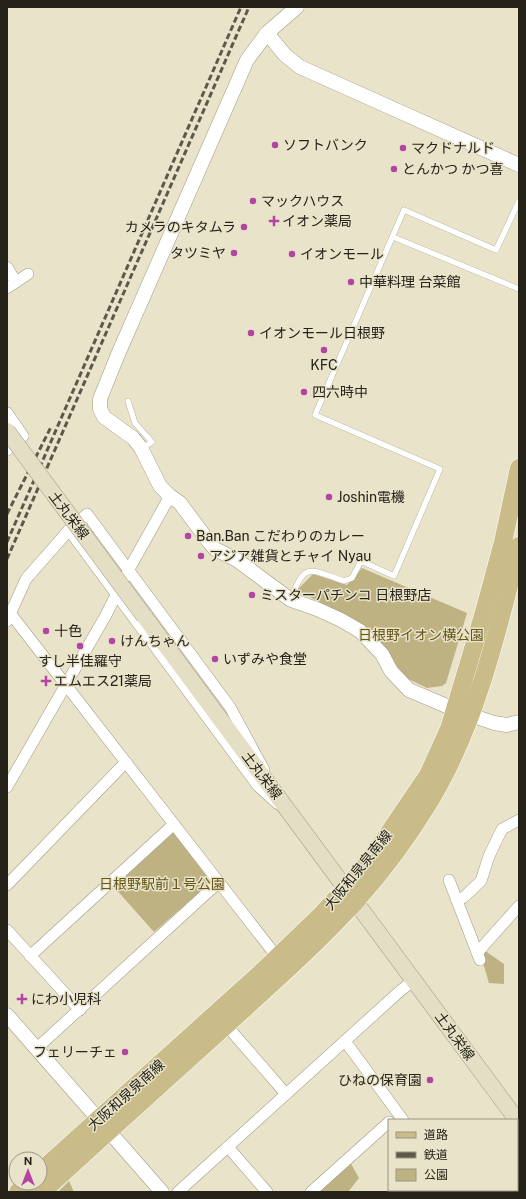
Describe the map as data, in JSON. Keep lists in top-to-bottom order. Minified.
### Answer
{"streets":{"main road":["土丸栄線","大阪和泉泉南線"]},"crossings":[["土丸栄線","大阪和泉泉南線"]],"parks":["日根野イオン横公園","日根野駅前１号公園"],"places":{"other":["ソフトバンク","マクドナルド","とんかつ かつ喜","マックハウス","カメラのキタムラ","タツミヤ","イオンモール","中華料理 台菜館","イオンモール日根野","KFC","四六時中","Joshin電機","Ban.Ban こだわりのカレー","アジア雑貨とチャイ Nyau","ミスターパチンコ 日根野店","十色","けんちゃん","すし半佳羅守","いずみや食堂","フェリーチェ","ひねの保育園"],"health":["イオン薬局","エムエス21薬局","にわ小児科"]},"legend":["道路","鉄道","公園"],"north":"top"}
